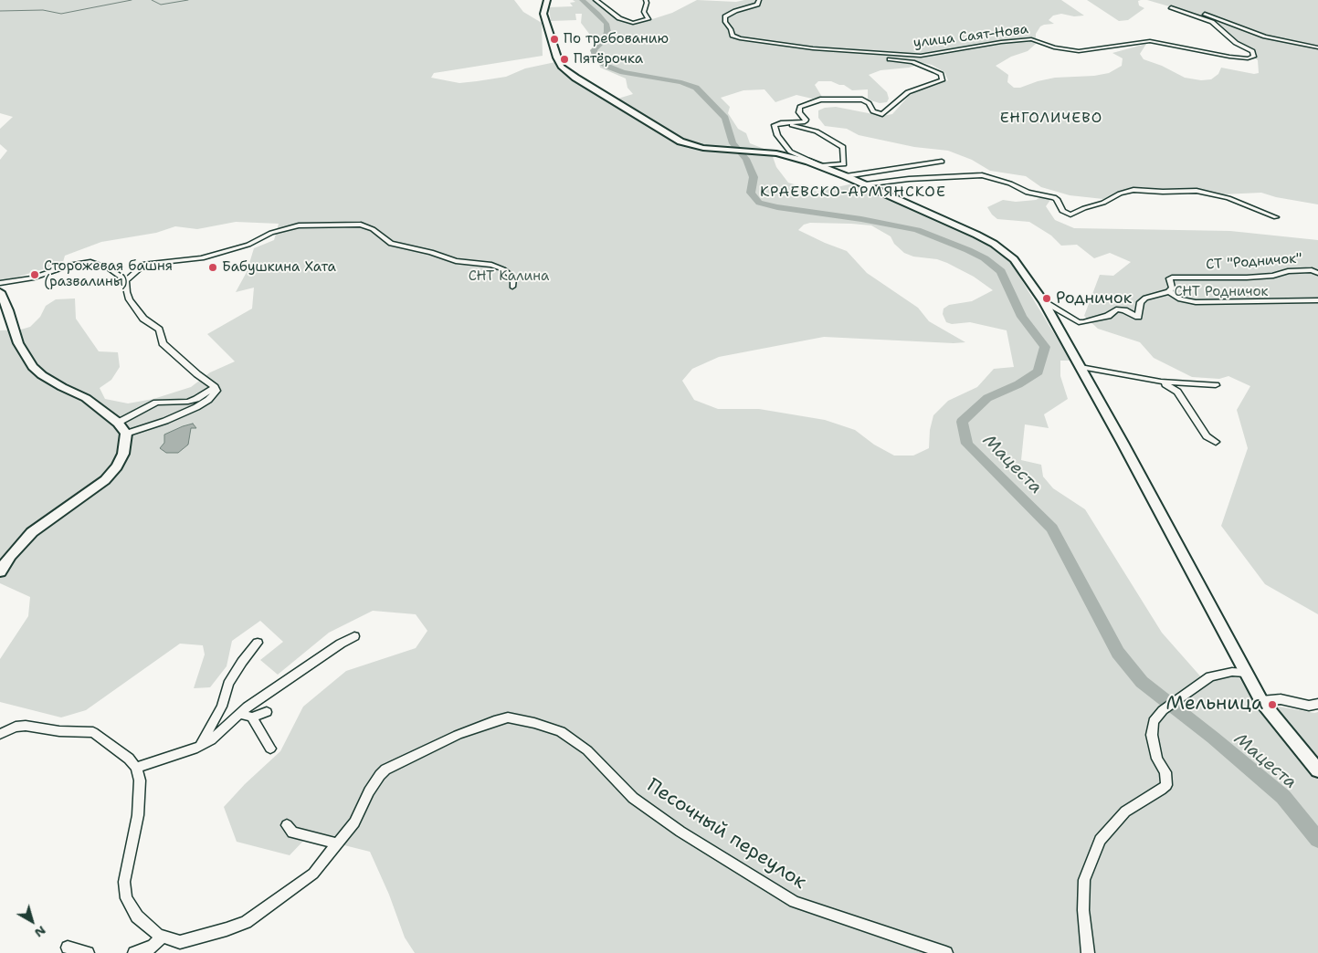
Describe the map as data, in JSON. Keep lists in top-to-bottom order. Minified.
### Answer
{"streets":{"street":["улица Саят-Нова","СТ \"Родничок\"","Песочный переулок"]},"districts":["ЕНГОЛИЧЕВО","КРАЕВСКО-АРМЯНСКОЕ"],"water":["Мацеста"],"parks":["СНТ Калина","СНТ Родничок"],"places":["По требованию","Пятёрочка","Бабушкина Хата","Сторожевая башня (развалины)","Родничок","Мельница"],"north":"bottom right"}
